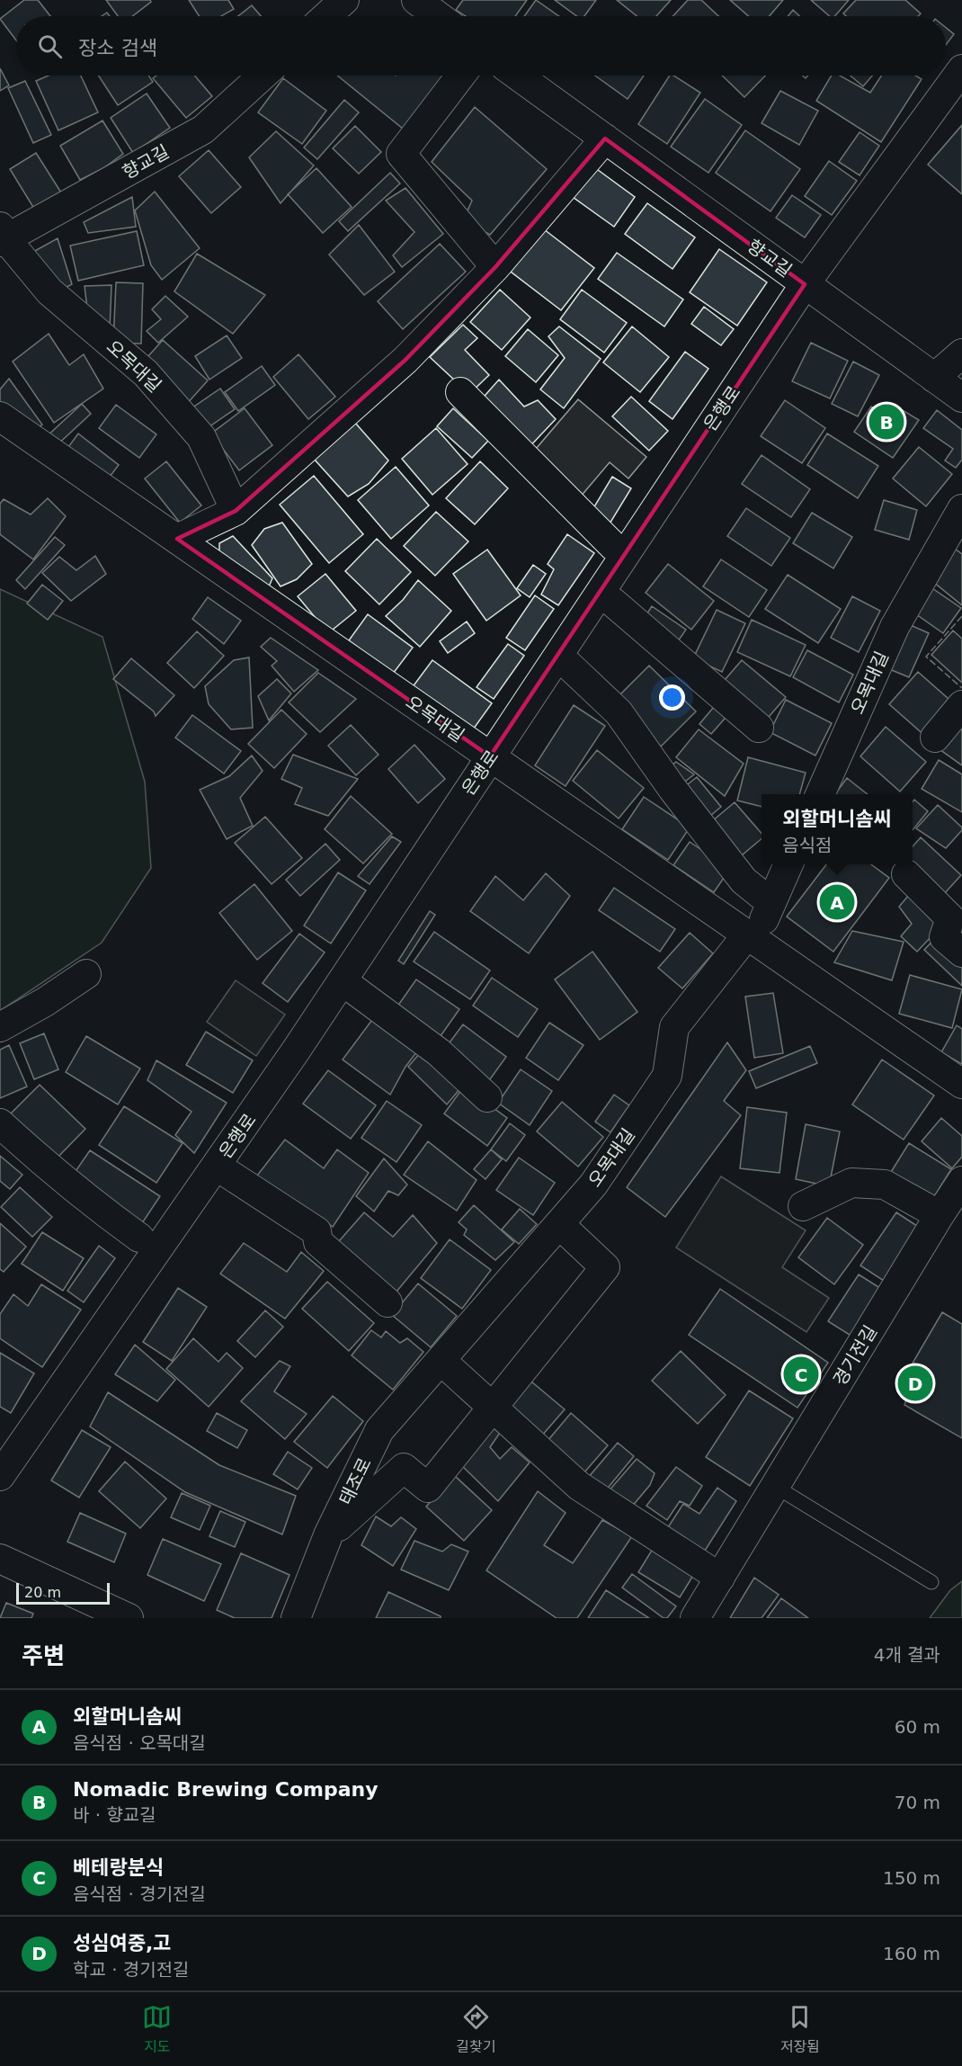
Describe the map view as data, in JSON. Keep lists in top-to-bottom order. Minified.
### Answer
{"streets":{"street":["향교길","오목대길","은행로","경기전길","태조로"]},"crossings":[["향교길","오목대길"],["향교길","은행로"],["오목대길","은행로"],["오목대길","태조로"]],"scale_bar":"20 m","page":{"search":"장소 검색","pins":["B","A","C","D"],"popup":["외할머니솜씨","음식점"],"scale":"20 m","heading":["주변","4개 결과"],"list":[{"mark":"A","name":"외할머니솜씨","note":"음식점 · 오목대길","value":"60 m"},{"mark":"B","name":"Nomadic Brewing Company","note":"바 · 향교길","value":"70 m"},{"mark":"C","name":"베테랑분식","note":"음식점 · 경기전길","value":"150 m"},{"mark":"D","name":"성심여중,고","note":"학교 · 경기전길","value":"160 m"}],"nav":["지도","길찾기","저장됨"]}}
